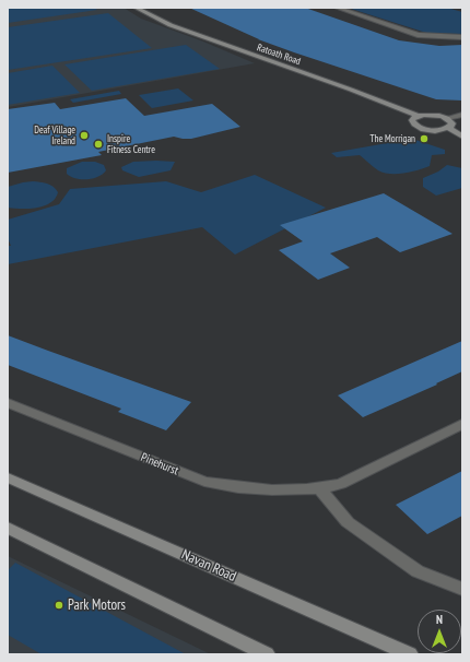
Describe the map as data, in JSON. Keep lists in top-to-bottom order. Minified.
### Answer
{"streets":{"main road":["Ratoath Road","Navan Road"],"street":["Pinehurst"]},"places":["Deaf Village Ireland","The Morrigan","Inspire Fitness Centre","Park Motors"],"north":"top"}
